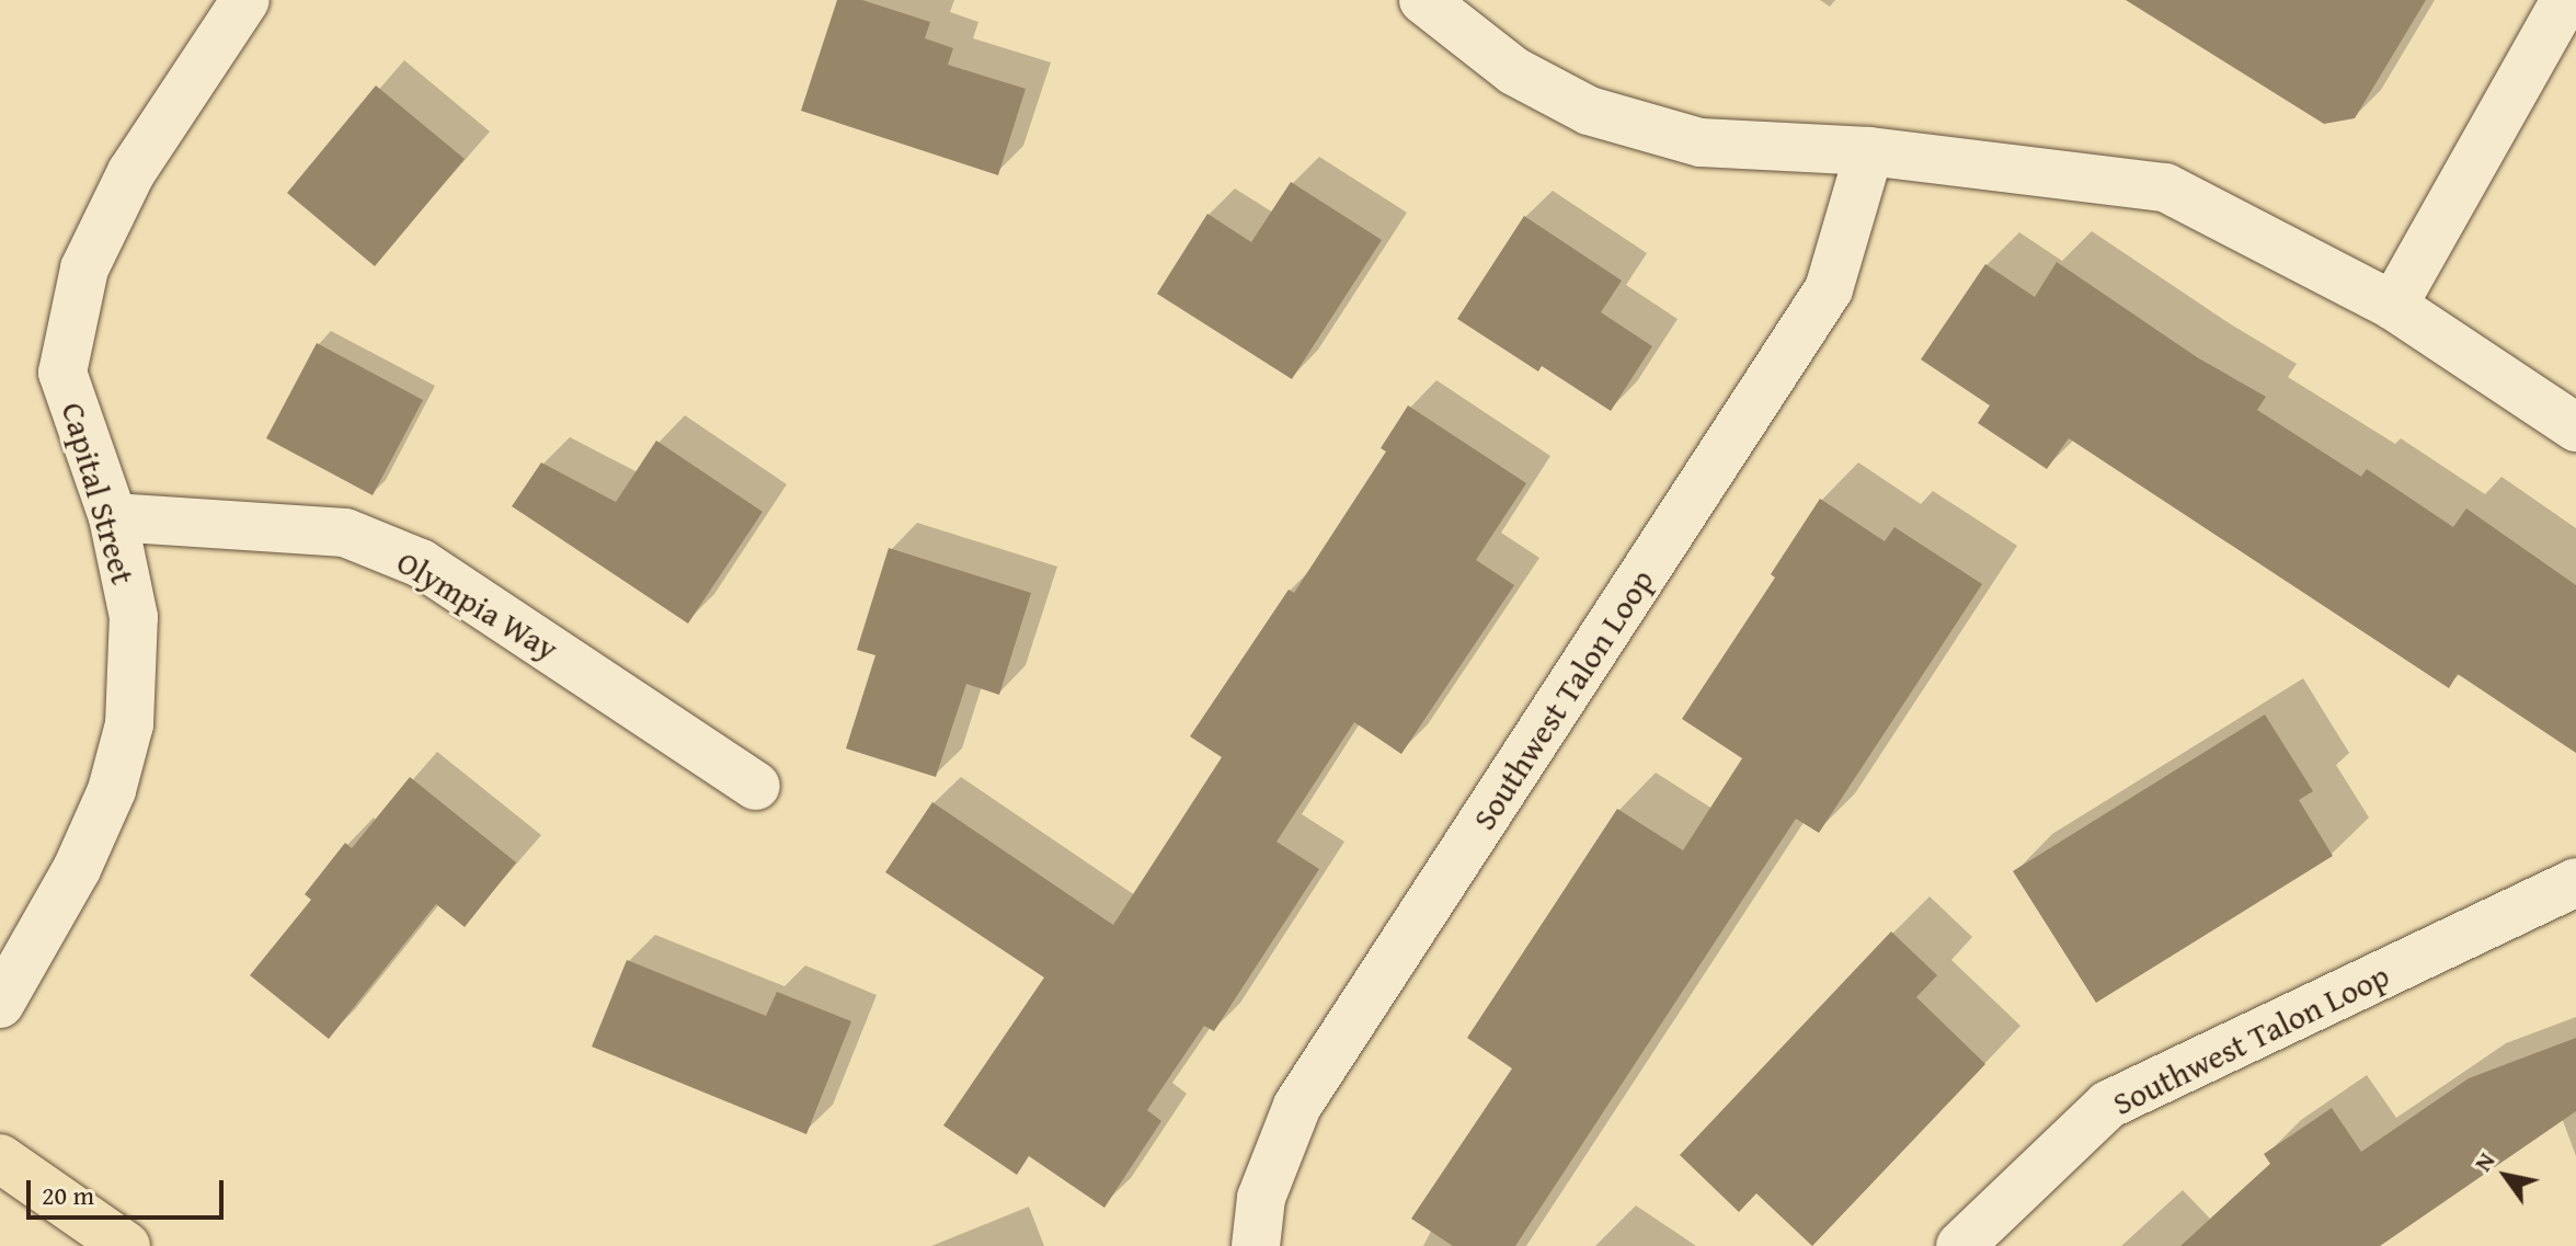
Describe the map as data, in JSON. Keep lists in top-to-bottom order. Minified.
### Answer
{"streets":{"street":["Capital Street","Olympia Way","Southwest Talon Loop"]},"crossings":[["Capital Street","Olympia Way"]],"scale_bar":"20 m","north":"top left"}
